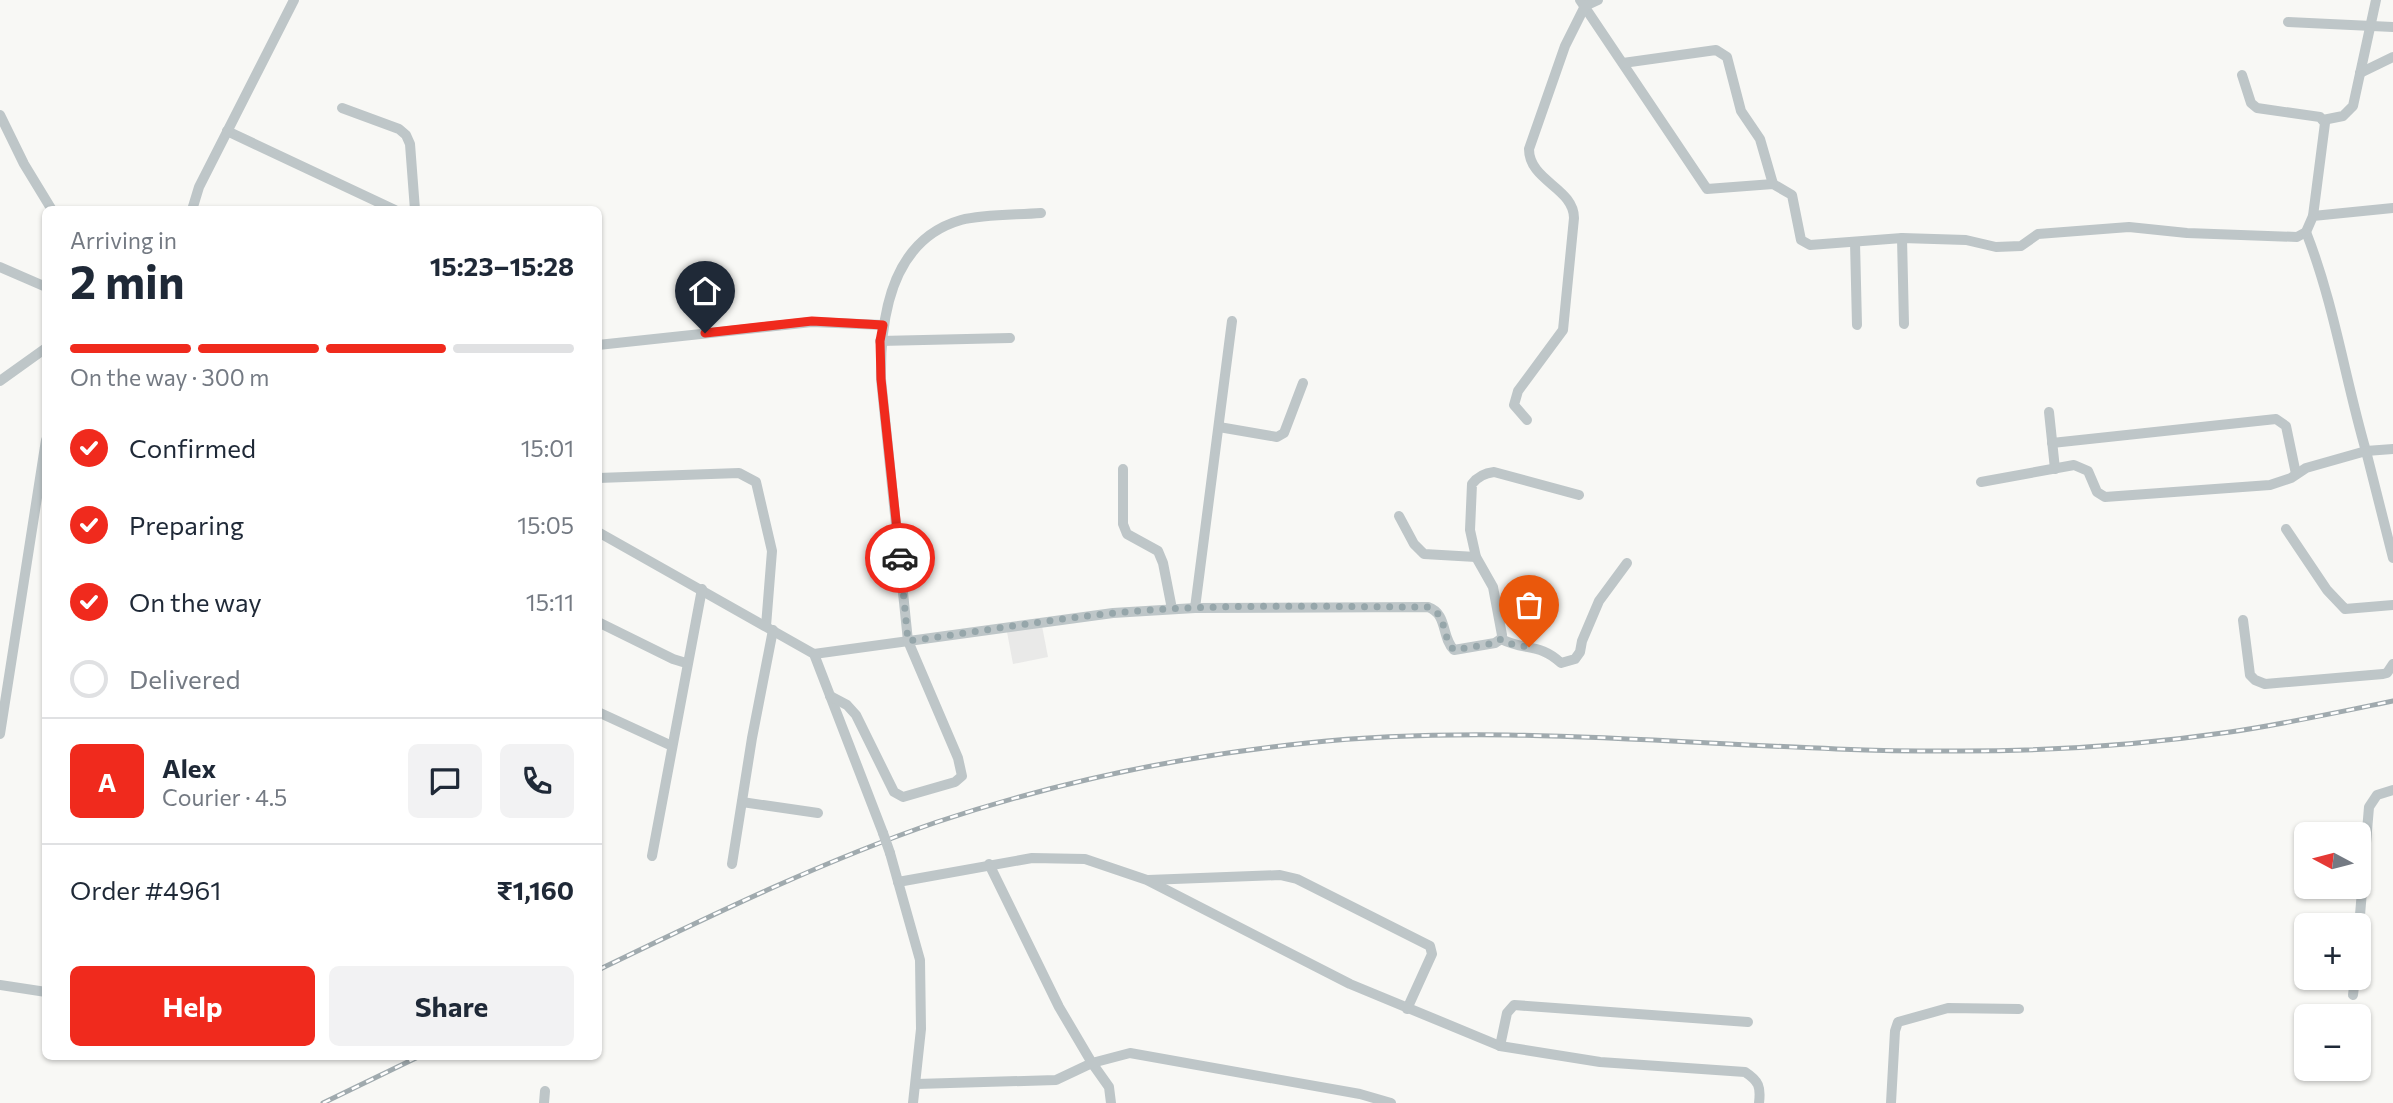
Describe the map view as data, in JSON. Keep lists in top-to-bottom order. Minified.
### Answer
{"north":"left","page":{"heading":["2 min","Arriving in","15:23–15:28"],"panel":["Alex","Courier · 4.5","Order #4961","₹1,160"],"bar":"On the way · 300 m","list":[["Confirmed","15:01"],["Preparing","15:05"],["On the way","15:11"],"Delivered"],"round":"A","map_buttons":["+","−"],"buttons":["Help","Share"]}}
